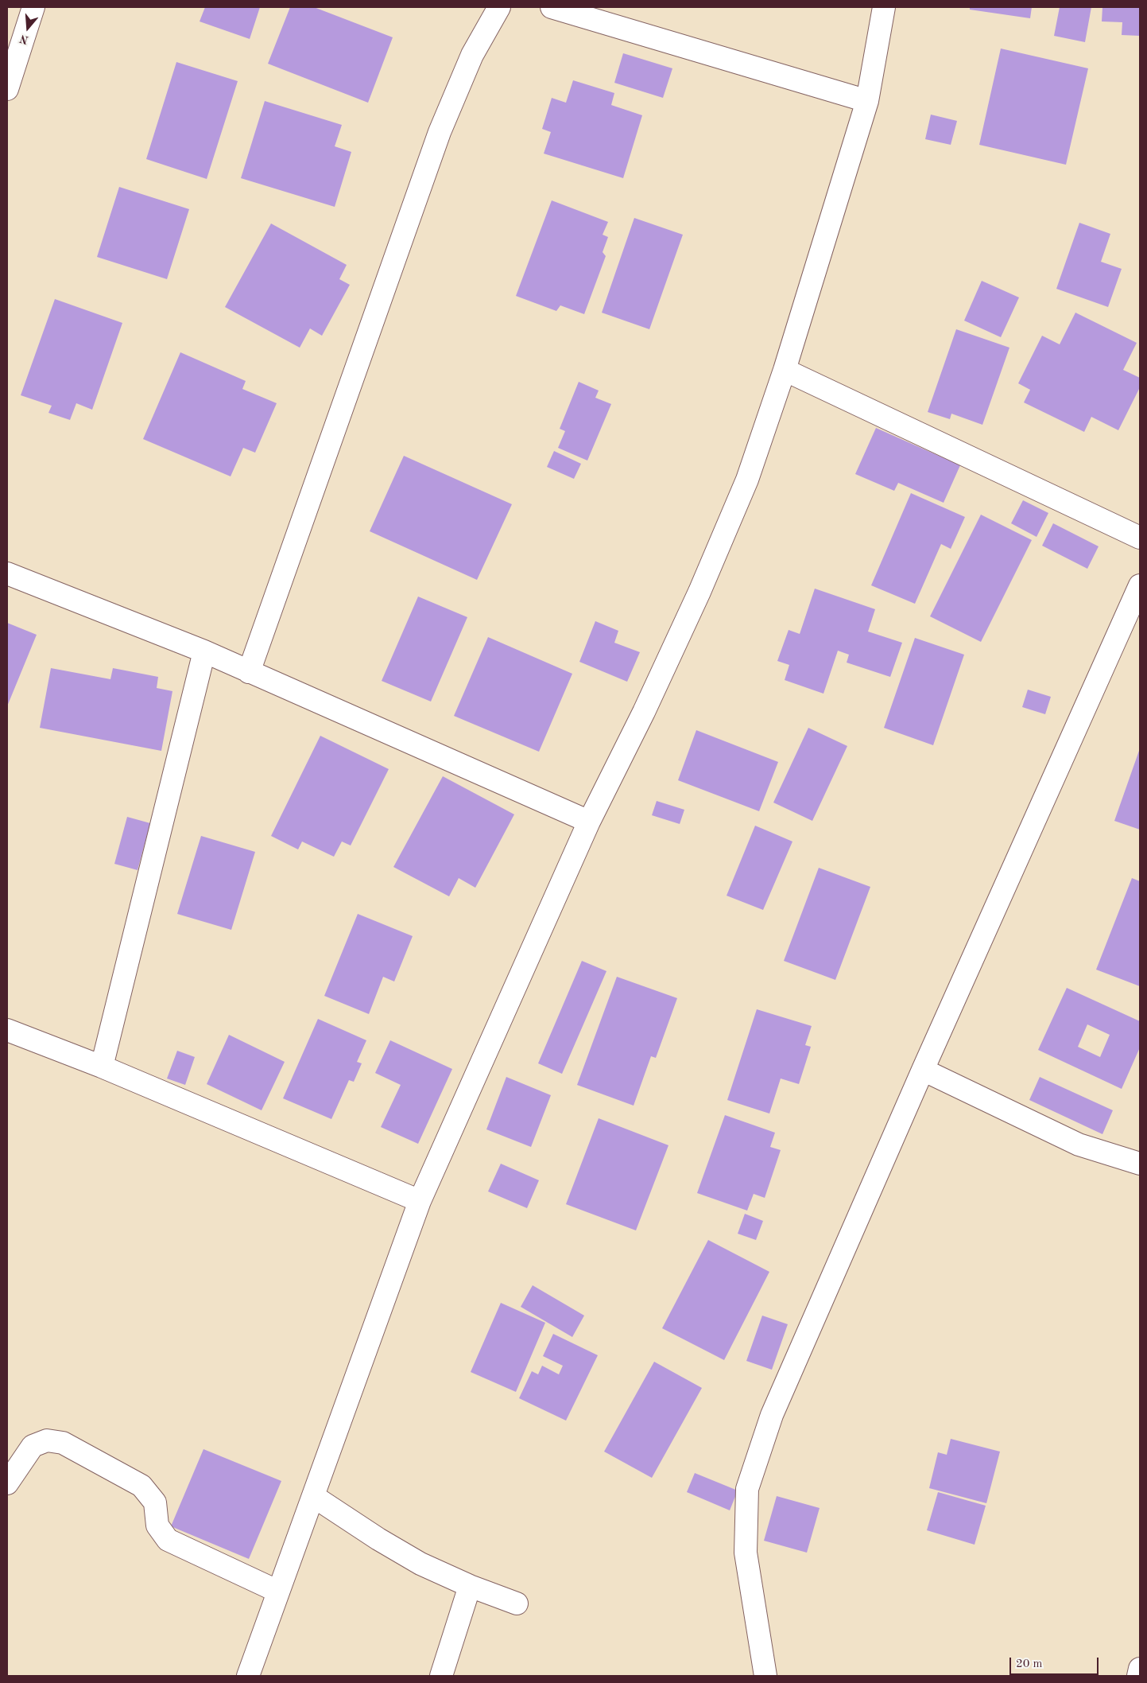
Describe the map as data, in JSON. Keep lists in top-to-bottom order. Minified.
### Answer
{"scale_bar":"20 m","north":"bottom"}
